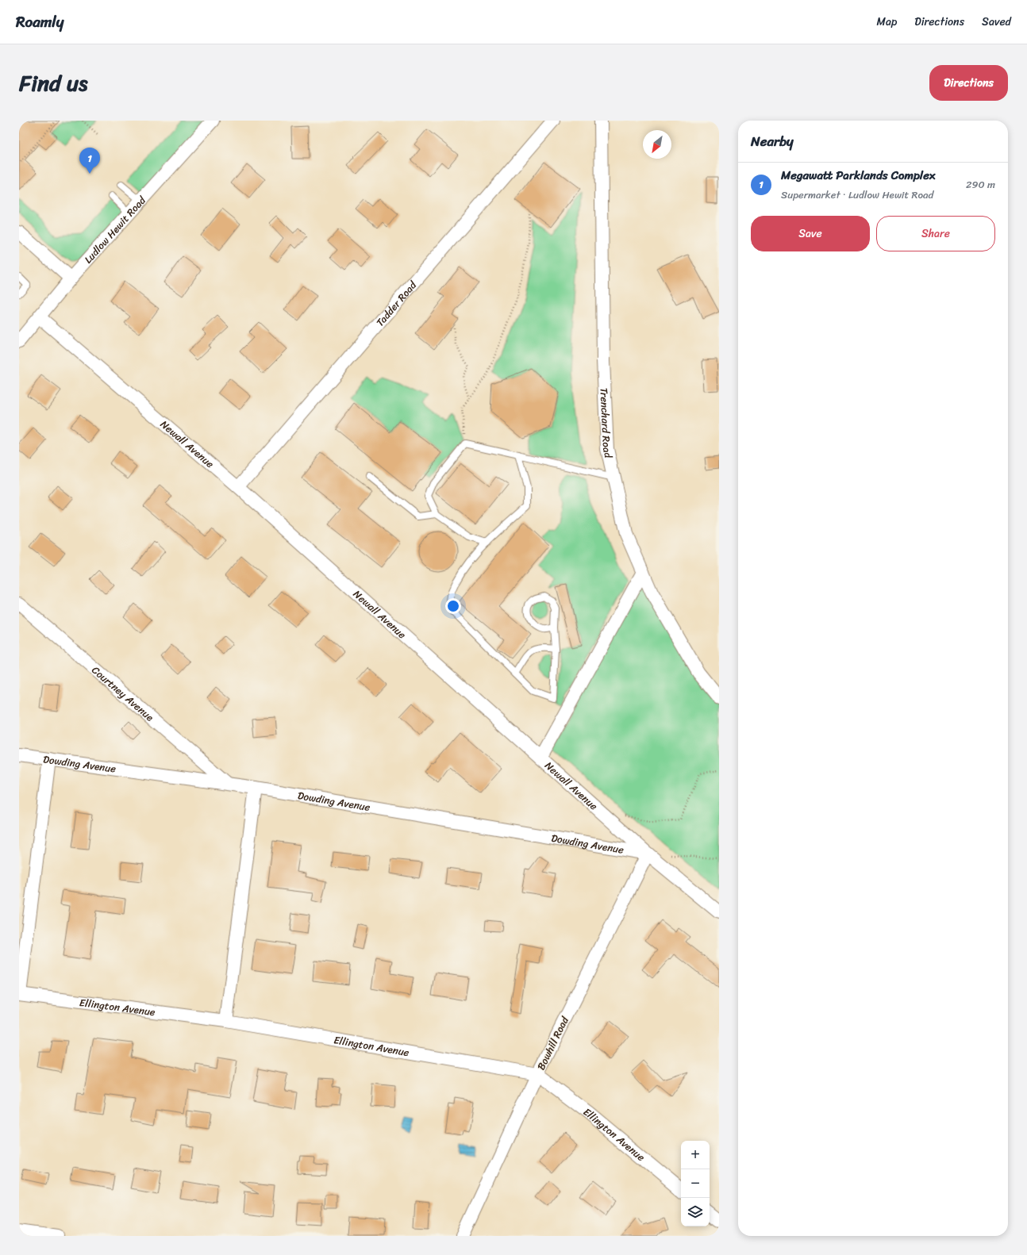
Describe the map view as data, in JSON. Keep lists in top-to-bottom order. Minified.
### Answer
{"streets":{"street":["Ludlow Hewit Road","Tadder Road","Trenchard Road","Newall Avenue","Courtney Avenue","Dowding Avenue","Ellington Avenue","Bowhill Road"]},"crossings":[["Ludlow Hewit Road","Newall Avenue"],["Tadder Road","Newall Avenue"],["Newall Avenue","Dowding Avenue"],["Newall Avenue","Bowhill Road"],["Courtney Avenue","Dowding Avenue"],["Dowding Avenue","Bowhill Road"],["Ellington Avenue","Bowhill Road"]],"north":"bottom left","page":{"header":"Roamly","nav":["Map","Directions","Saved"],"title":"Find us","buttons":["Directions",["Save","Share"]],"heading":"Nearby","pins":"1","list":[{"mark":"1","name":"Megawatt Parklands Complex","note":"Supermarket · Ludlow Hewit Road","value":"290 m"}],"map_buttons":["+","−"]}}
